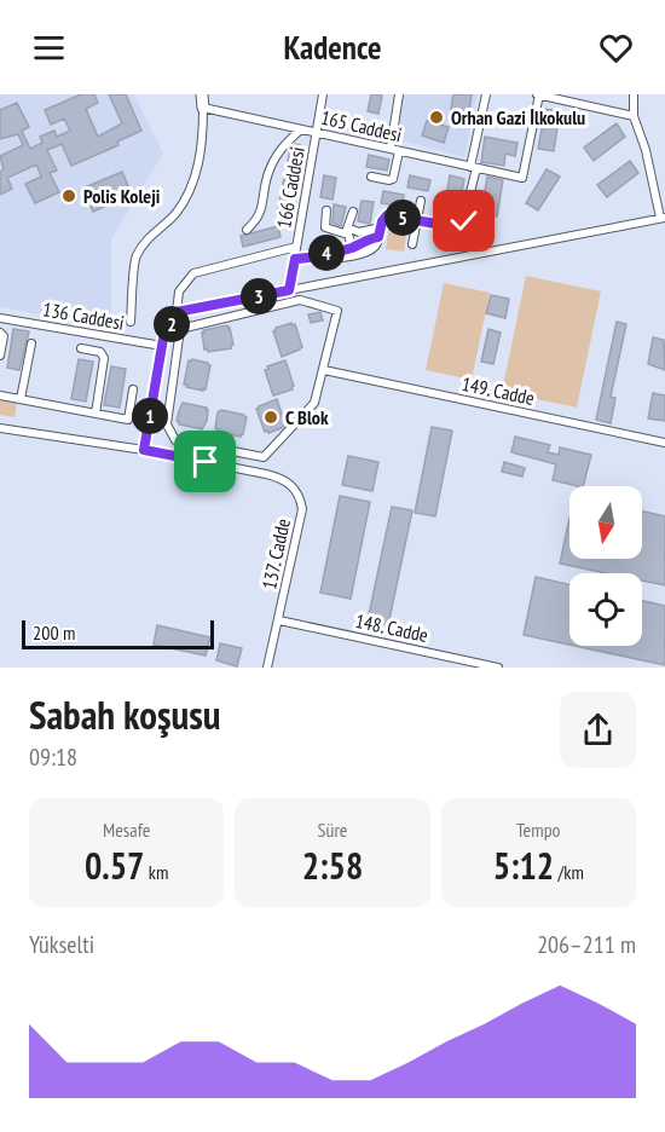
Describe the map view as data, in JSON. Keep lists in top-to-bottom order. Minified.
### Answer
{"streets":{"street":["165 Caddesi","166 Caddesi","136 Caddesi","149. Cadde","137. Cadde","148. Cadde"]},"crossings":[["165 Caddesi","166 Caddesi"],["137. Cadde","148. Cadde"]],"places":["Orhan Gazi İlkokulu","Polis Koleji","C Blok"],"scale_bar":"200 m","north":"bottom","page":{"header":"Kadence","pins":["5","4","3","2","1"],"scale":"200 m","heading":["Sabah koşusu","09:18"],"stats":[["Mesafe","0.57 km"],["Süre","2:58"],["Tempo","5:12 /km"]],"chart":["Yükselti","206–211 m"]}}
